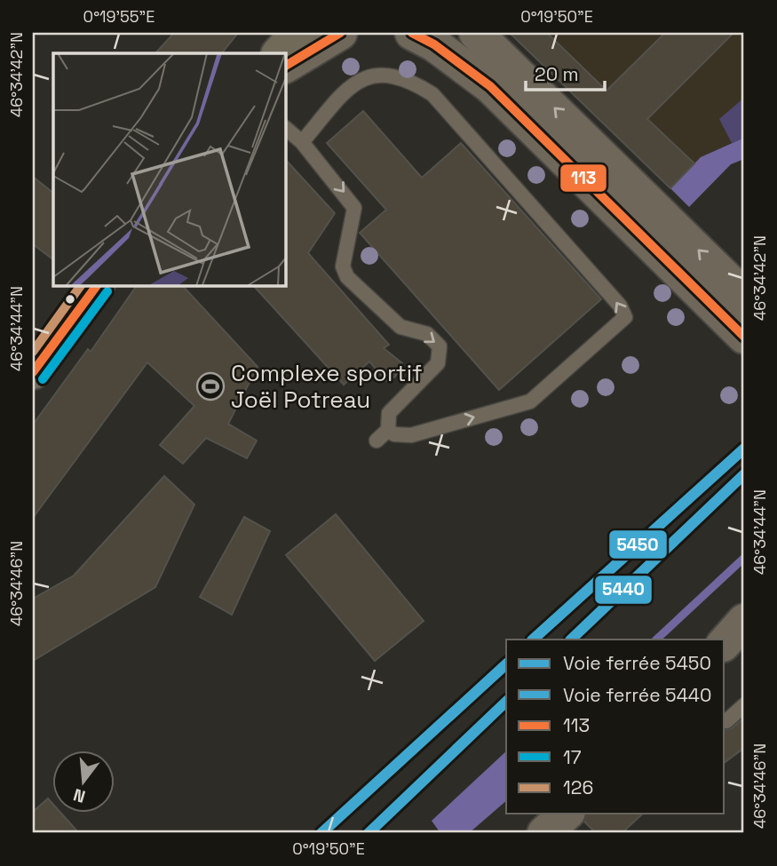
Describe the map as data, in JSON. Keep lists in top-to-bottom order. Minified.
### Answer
{"places":{"sports":["Complexe sportif Joël Potreau"]},"lines":["transit line 113","transit line 126","transit line 17","rail line 5450","rail line 5440"],"legend":["Voie ferrée 5450","Voie ferrée 5440","113","17","126"],"scale_bar":"20 m","north":"bottom","coordinates":["0°19'55\"E","0°19'50\"E","46°34'42\"N","46°34'44\"N","46°34'46\"N"]}
